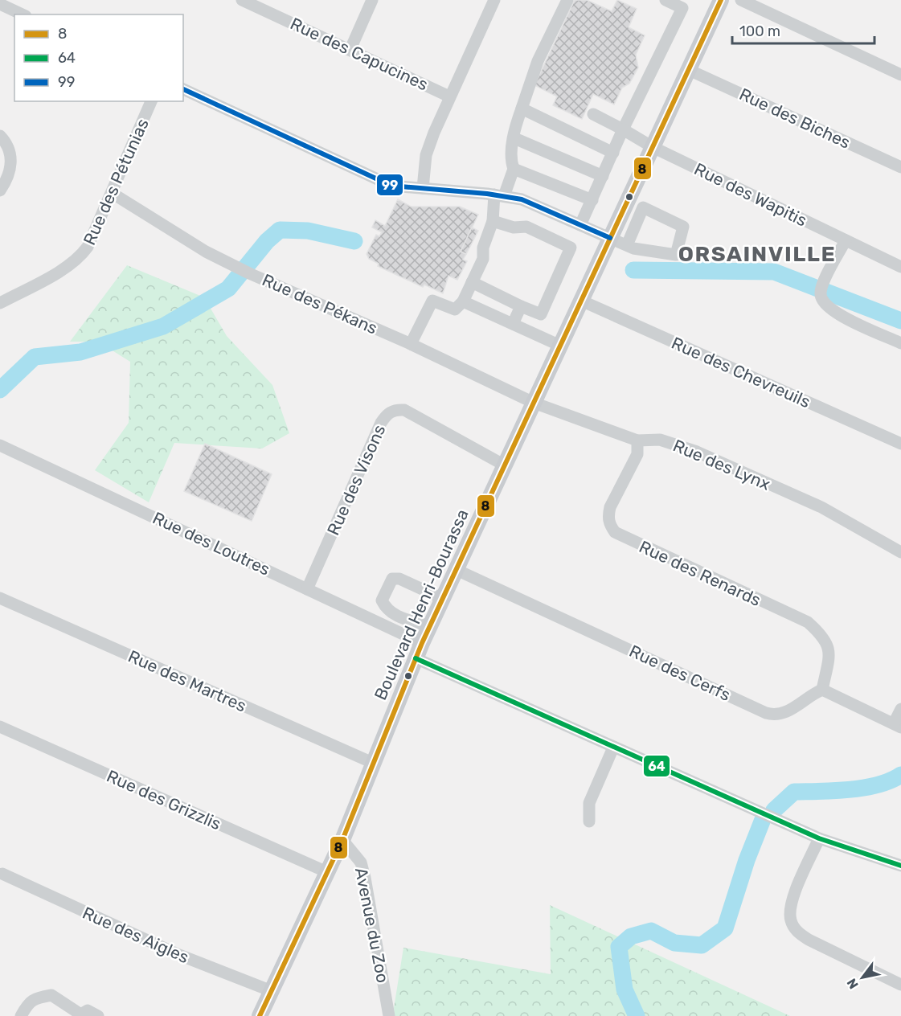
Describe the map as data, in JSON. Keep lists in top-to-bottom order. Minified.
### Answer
{"streets":{"main road":["Boulevard Henri-Bourassa"],"street":["Rue des Capucines","Rue des Biches","Rue des Pétunias","Rue des Wapitis","Rue des Pékans","Rue des Chevreuils","Rue des Lynx","Rue des Visons","Rue des Loutres","Rue des Renards","Rue des Cerfs","Rue des Martres","Rue des Grizzlis","Avenue du Zoo","Rue des Aigles"]},"crossings":[["Rue des Biches","Boulevard Henri-Bourassa"],["Rue des Pétunias","Rue des Pékans"],["Rue des Wapitis","Boulevard Henri-Bourassa"],["Rue des Pékans","Rue des Lynx"],["Rue des Pékans","Boulevard Henri-Bourassa"],["Rue des Chevreuils","Boulevard Henri-Bourassa"],["Rue des Lynx","Rue des Renards"],["Rue des Lynx","Boulevard Henri-Bourassa"],["Rue des Visons","Rue des Loutres"],["Rue des Visons","Boulevard Henri-Bourassa"],["Rue des Loutres","Boulevard Henri-Bourassa"],["Rue des Renards","Rue des Cerfs"],["Boulevard Henri-Bourassa","Rue des Cerfs"],["Boulevard Henri-Bourassa","Rue des Martres"],["Boulevard Henri-Bourassa","Rue des Grizzlis"],["Boulevard Henri-Bourassa","Avenue du Zoo"],["Boulevard Henri-Bourassa","Rue des Aigles"]],"districts":["ORSAINVILLE"],"lines":["transit line 8","transit line 99","transit line 64"],"legend":["8","64","99"],"scale_bar":"100 m","north":"bottom left"}
